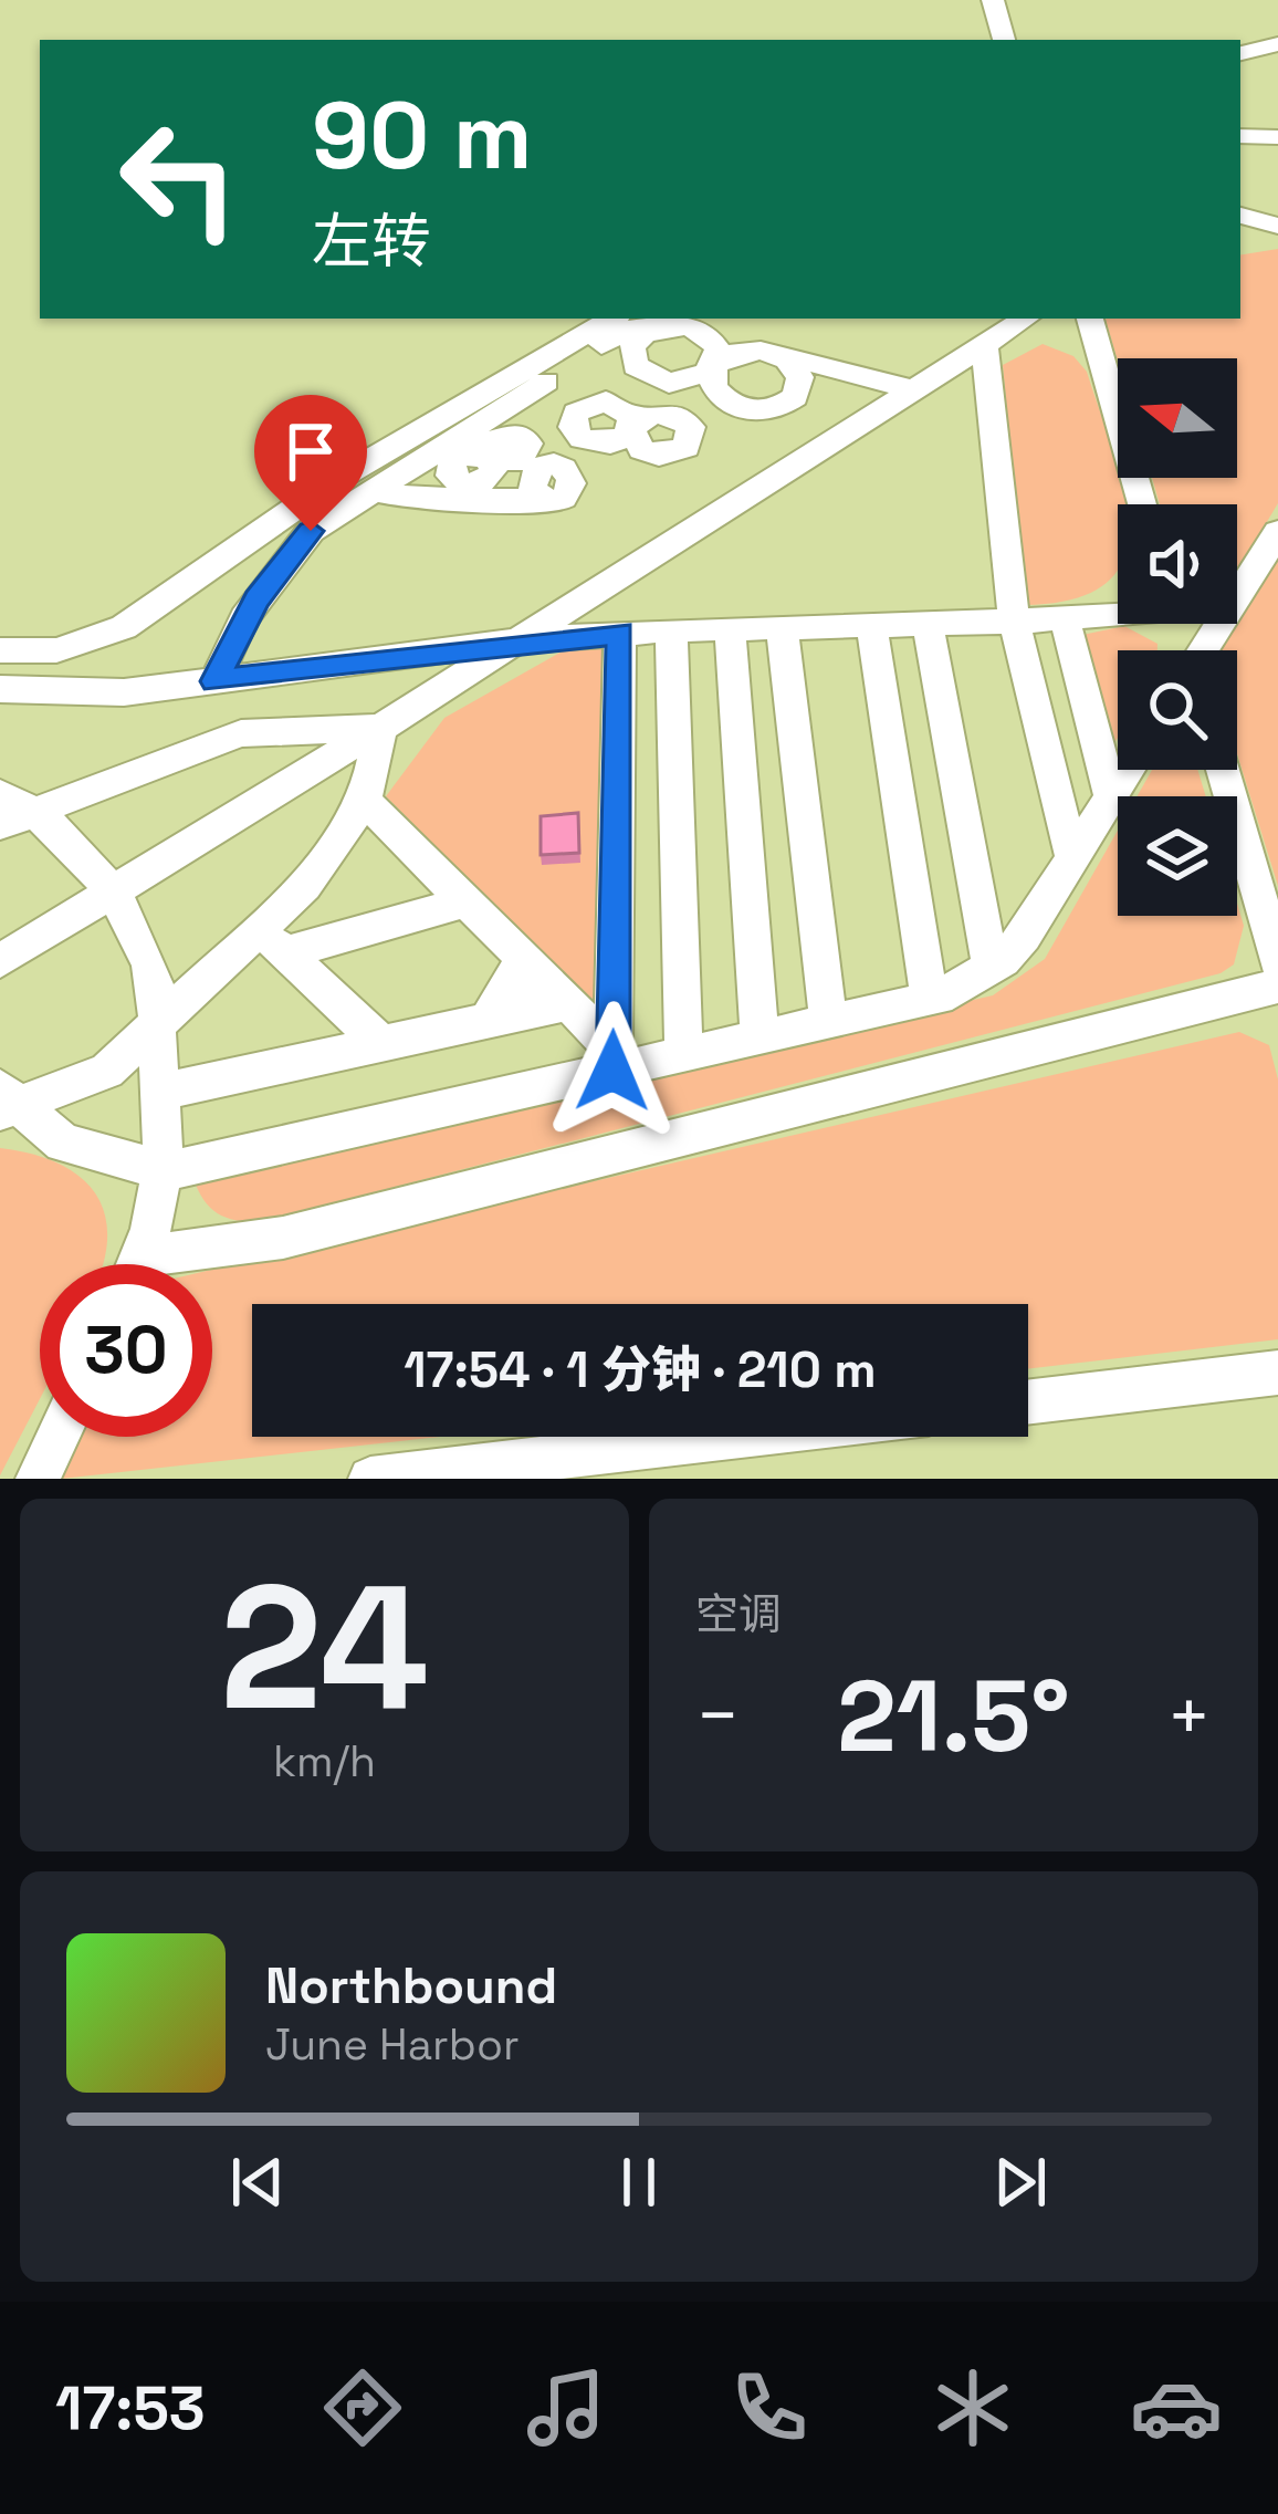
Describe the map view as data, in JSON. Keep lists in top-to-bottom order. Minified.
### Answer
{"north":"left","page":{"turn":["90 m","左转"],"limit":"30","trip":"17:54 · 1 分钟 · 210 m","tile":[["24","km/h"],"空调"],"heat":["−","21.5°","+"],"song":["Northbound","June Harbor"],"tabs":"17:53"}}
